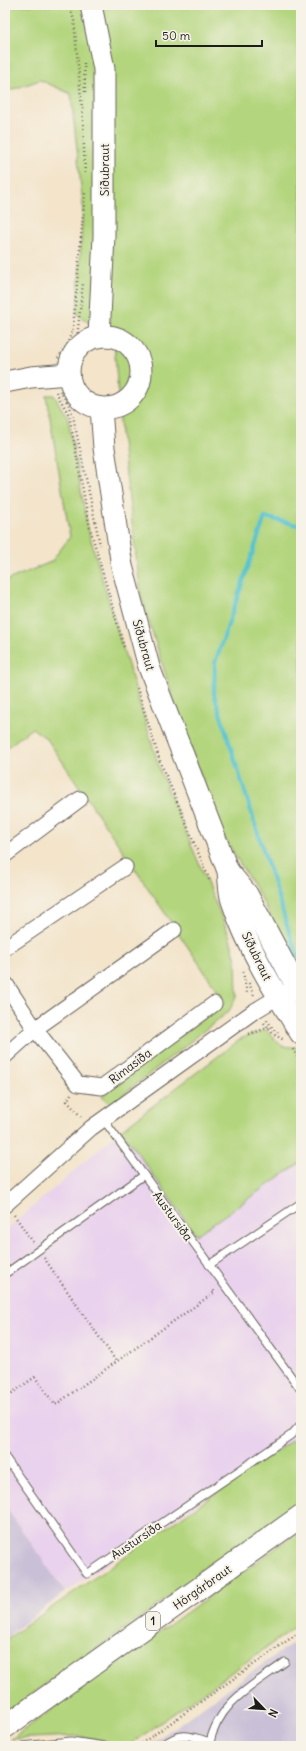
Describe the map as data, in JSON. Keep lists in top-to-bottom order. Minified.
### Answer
{"streets":{"highway":["Hörgárbraut","1"],"street":["Síðubraut","Rimasíða"],"lane":["Austursíða"]},"scale_bar":"50 m","north":"bottom right"}
